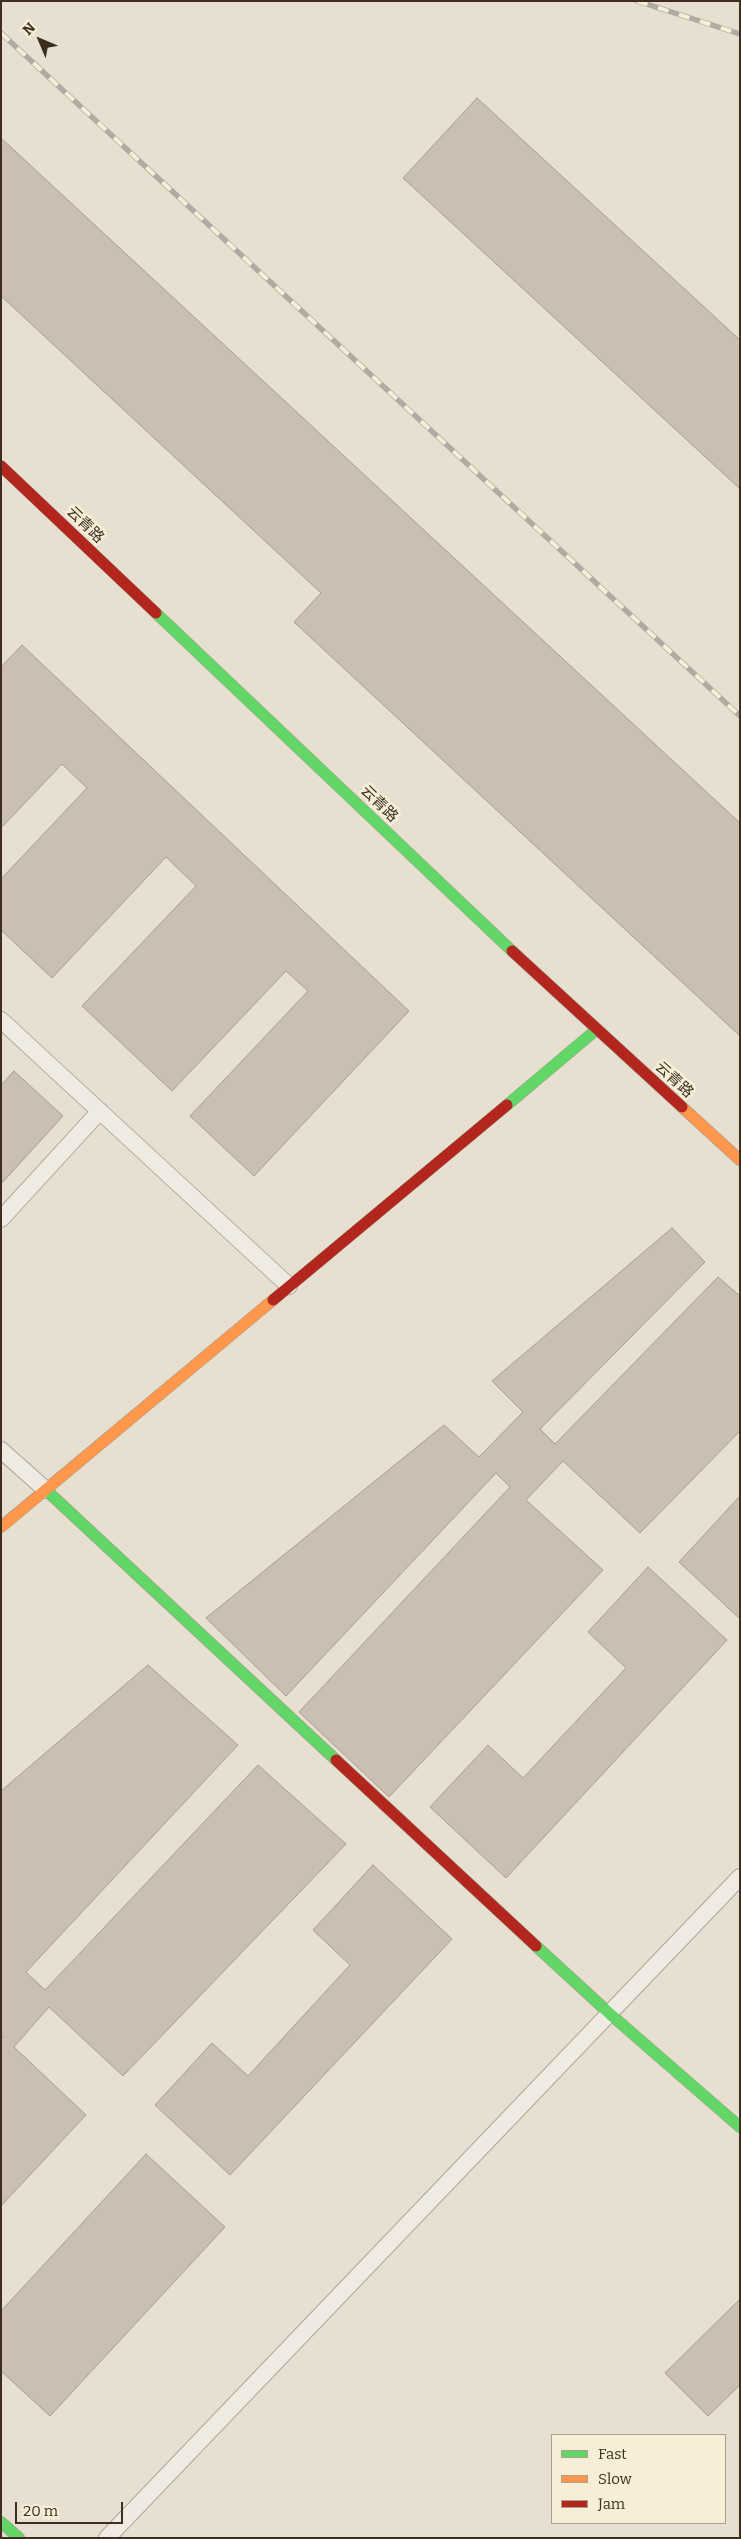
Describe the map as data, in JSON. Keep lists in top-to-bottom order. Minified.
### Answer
{"streets":{"street":["云青路"]},"legend":["Fast","Slow","Jam"],"scale_bar":"20 m","north":"top left"}
